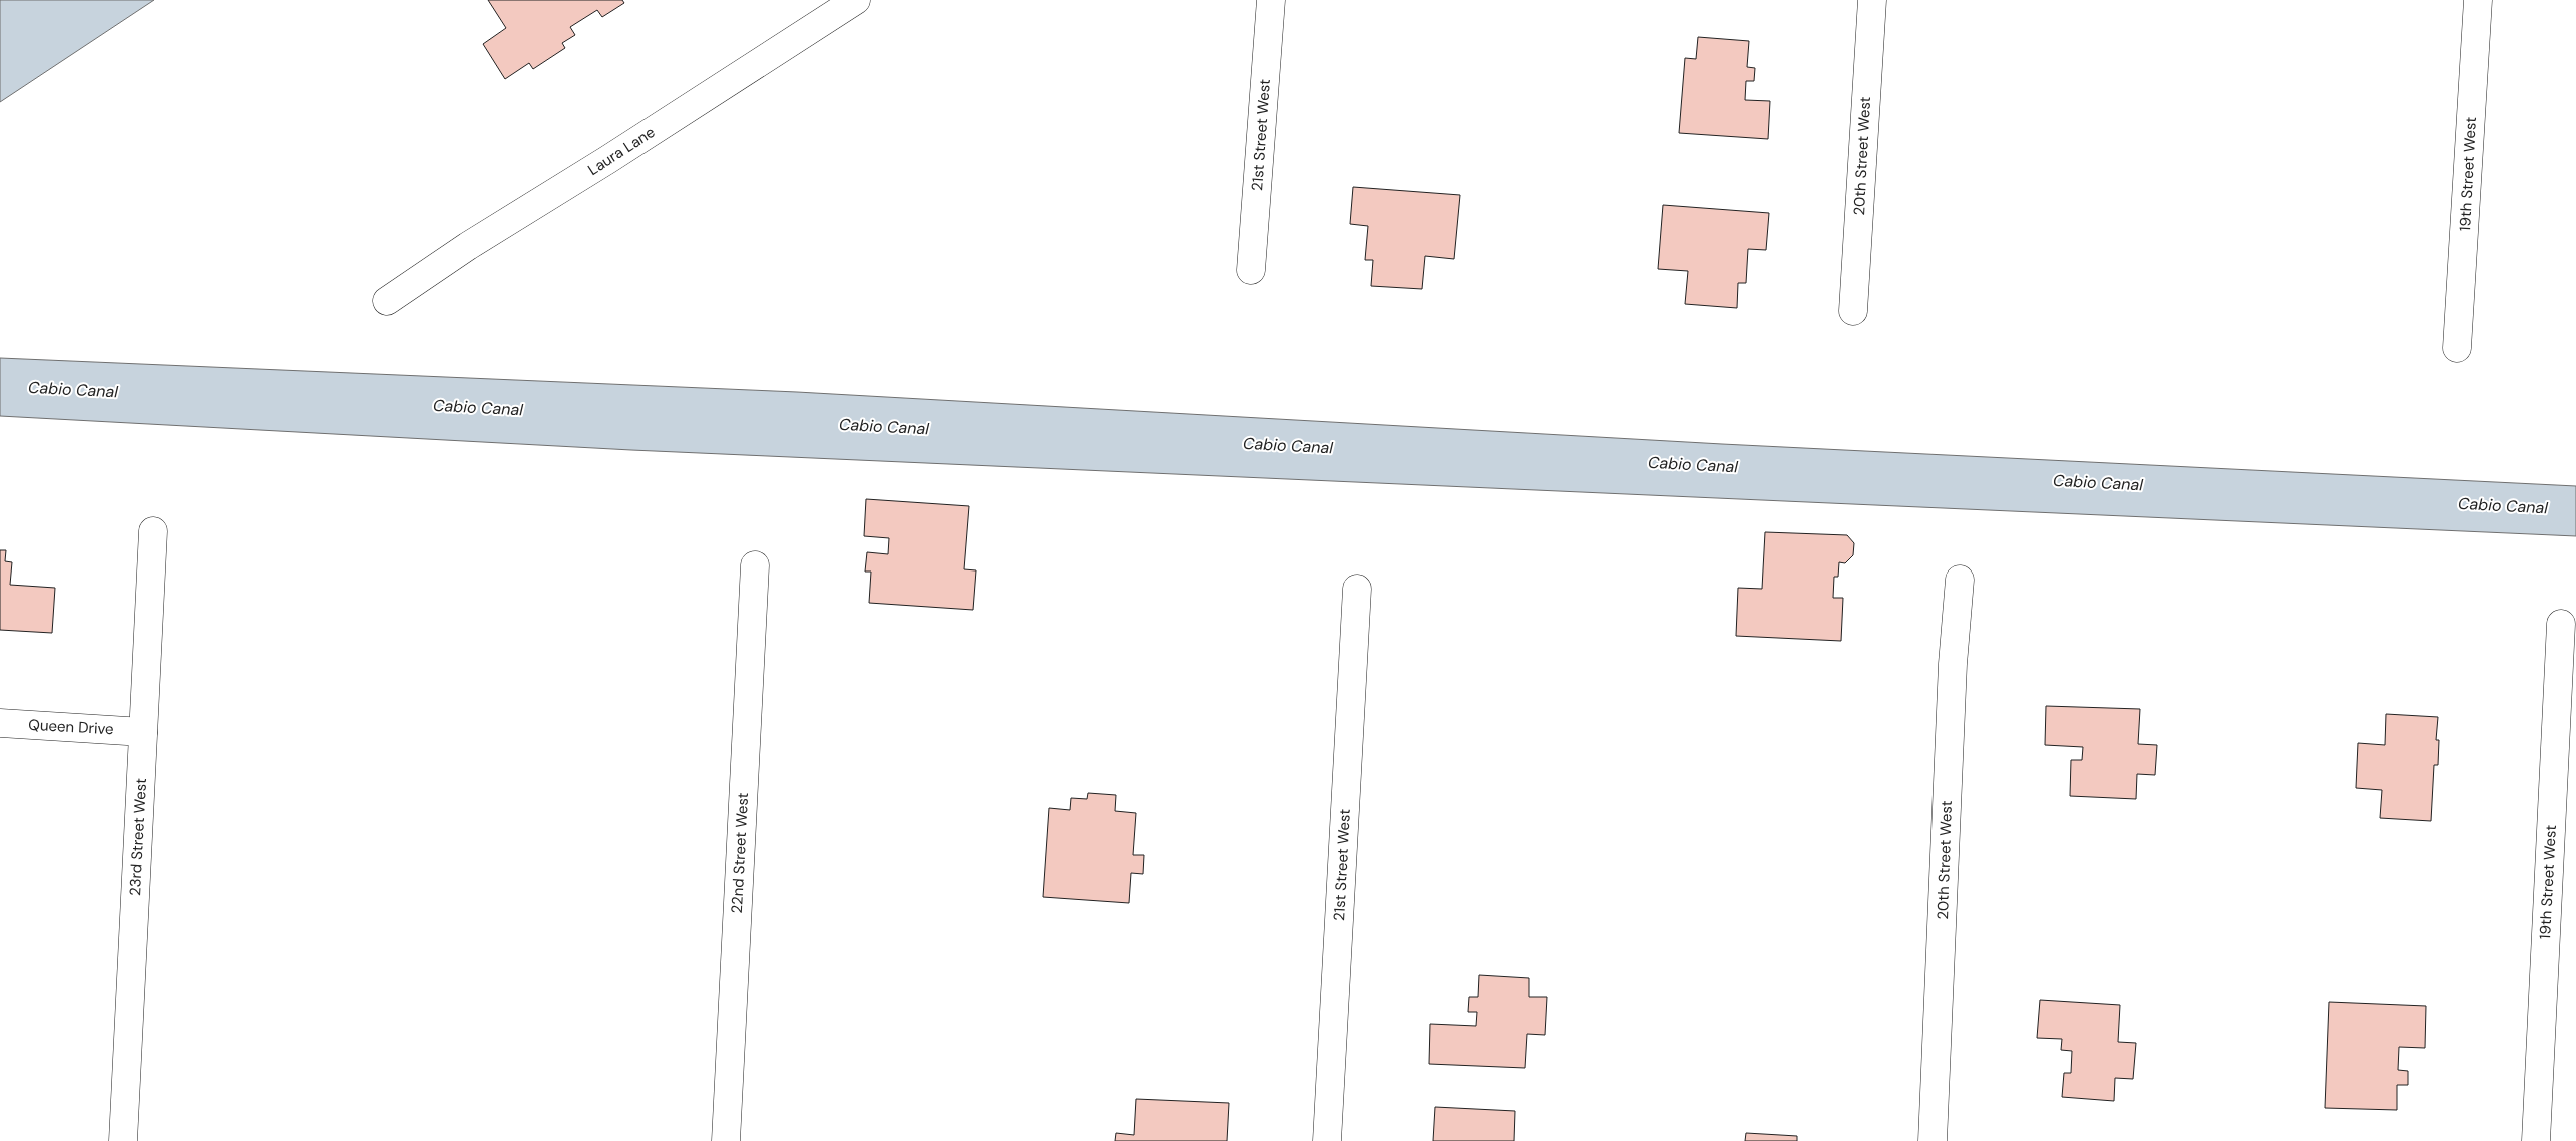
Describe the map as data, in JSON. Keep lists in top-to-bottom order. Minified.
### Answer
{"streets":{"street":["21st Street West","Laura Lane","20th Street West","19th Street West","Queen Drive","23rd Street West","22nd Street West"]},"crossings":[["Queen Drive","23rd Street West"]],"water":["Cabio Canal"]}
